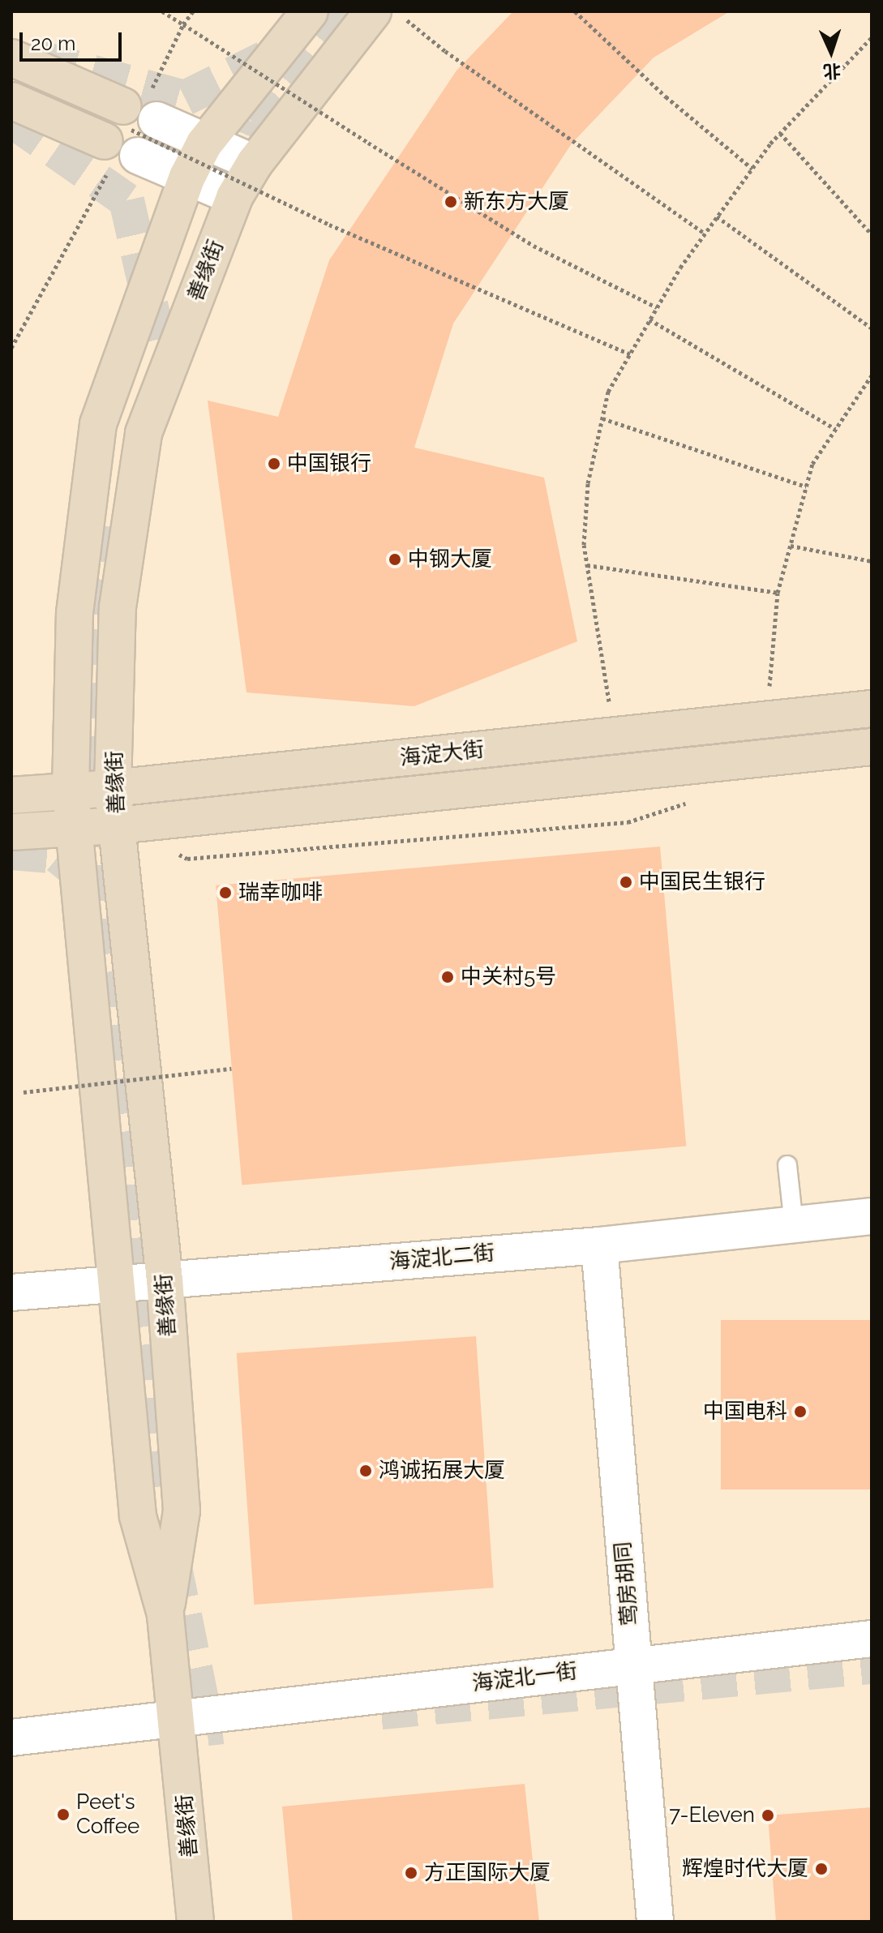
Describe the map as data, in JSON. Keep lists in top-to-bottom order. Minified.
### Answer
{"streets":{"main road":["善缘街","海淀大街"],"street":["海淀北二街","莺房胡同","海淀北一街"]},"crossings":[["善缘街","海淀大街"],["善缘街","海淀北二街"],["善缘街","海淀北一街"],["海淀北二街","莺房胡同"],["莺房胡同","海淀北一街"]],"places":["新东方大厦","中国银行","中钢大厦","中国民生银行","瑞幸咖啡","中关村5号","中国电科","鸿诚拓展大厦","Peet's Coffee","7-Eleven","辉煌时代大厦","方正国际大厦"],"scale_bar":"20 m","north":"bottom"}
